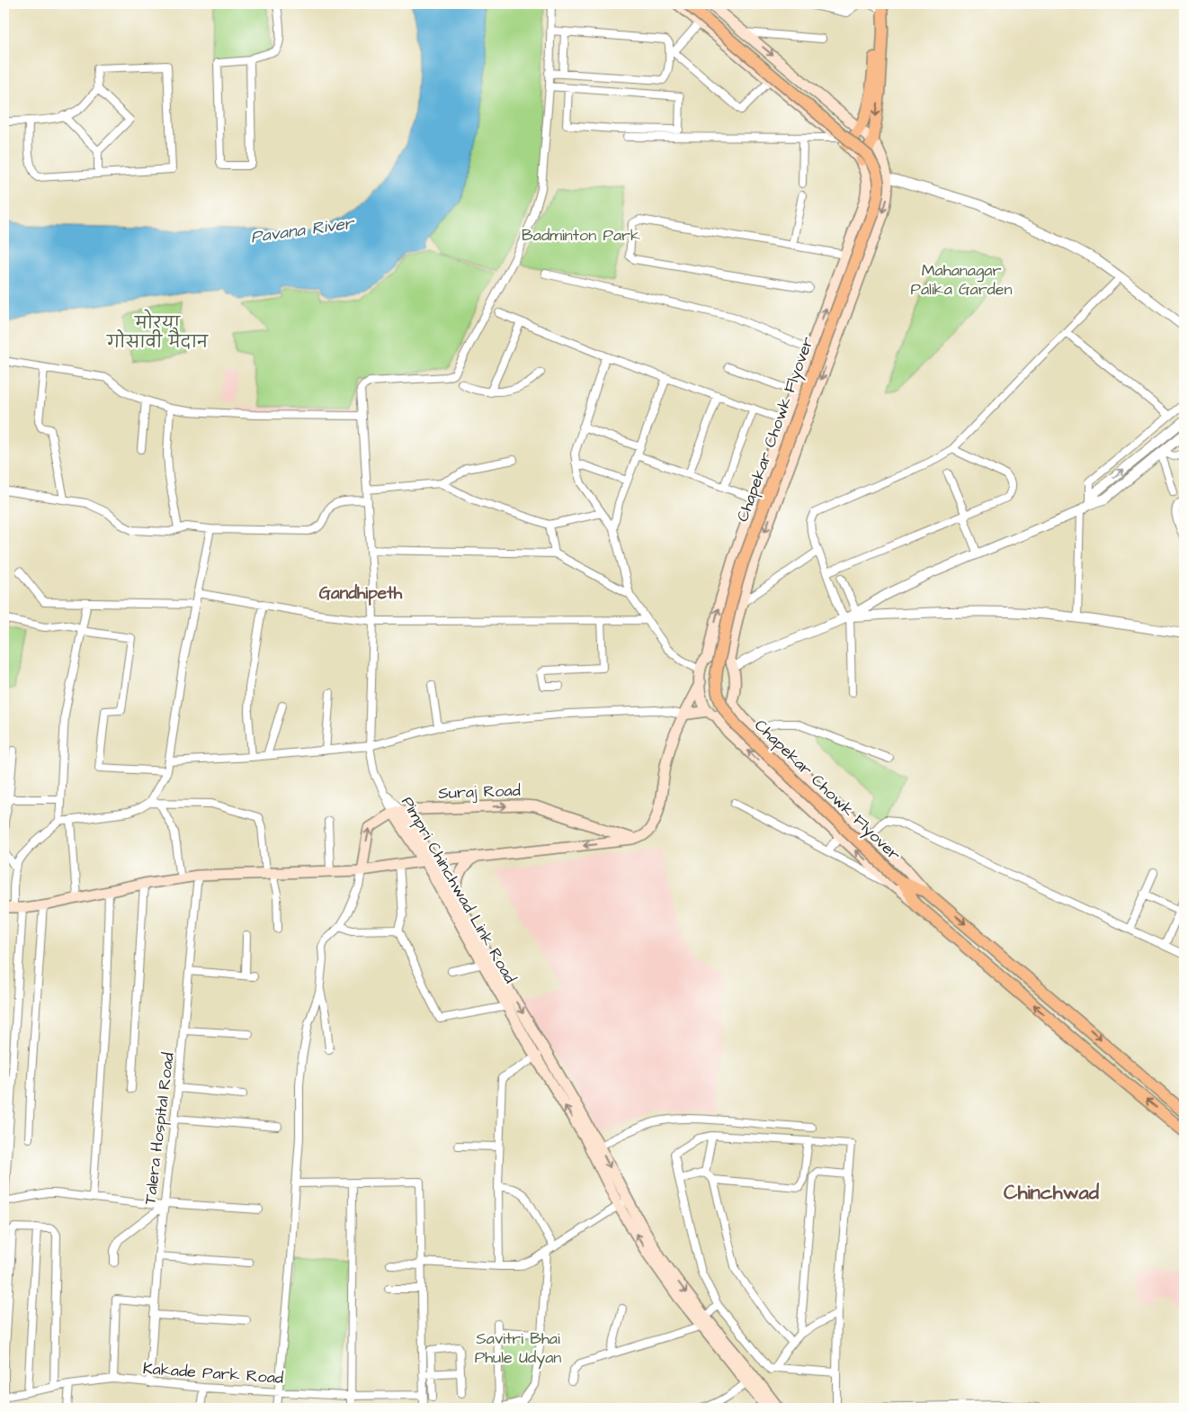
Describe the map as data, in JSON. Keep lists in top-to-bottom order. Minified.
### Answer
{"streets":{"main road":["Chapekar Chowk Flyover","Suraj Road","Pimpri Chinchwad Link Road"],"street":["Talera Hospital Road","Kakade Park Road"]},"crossings":[["Suraj Road","Pimpri Chinchwad Link Road"],["Talera Hospital Road","Kakade Park Road"]],"districts":["Gandhipeth","Chinchwad"],"water":["Pavana River"],"parks":["Badminton Park","Mahanagar Palika Garden","मोरया गोसावी मैदान","Savitri Bhai Phule Udyan"]}
